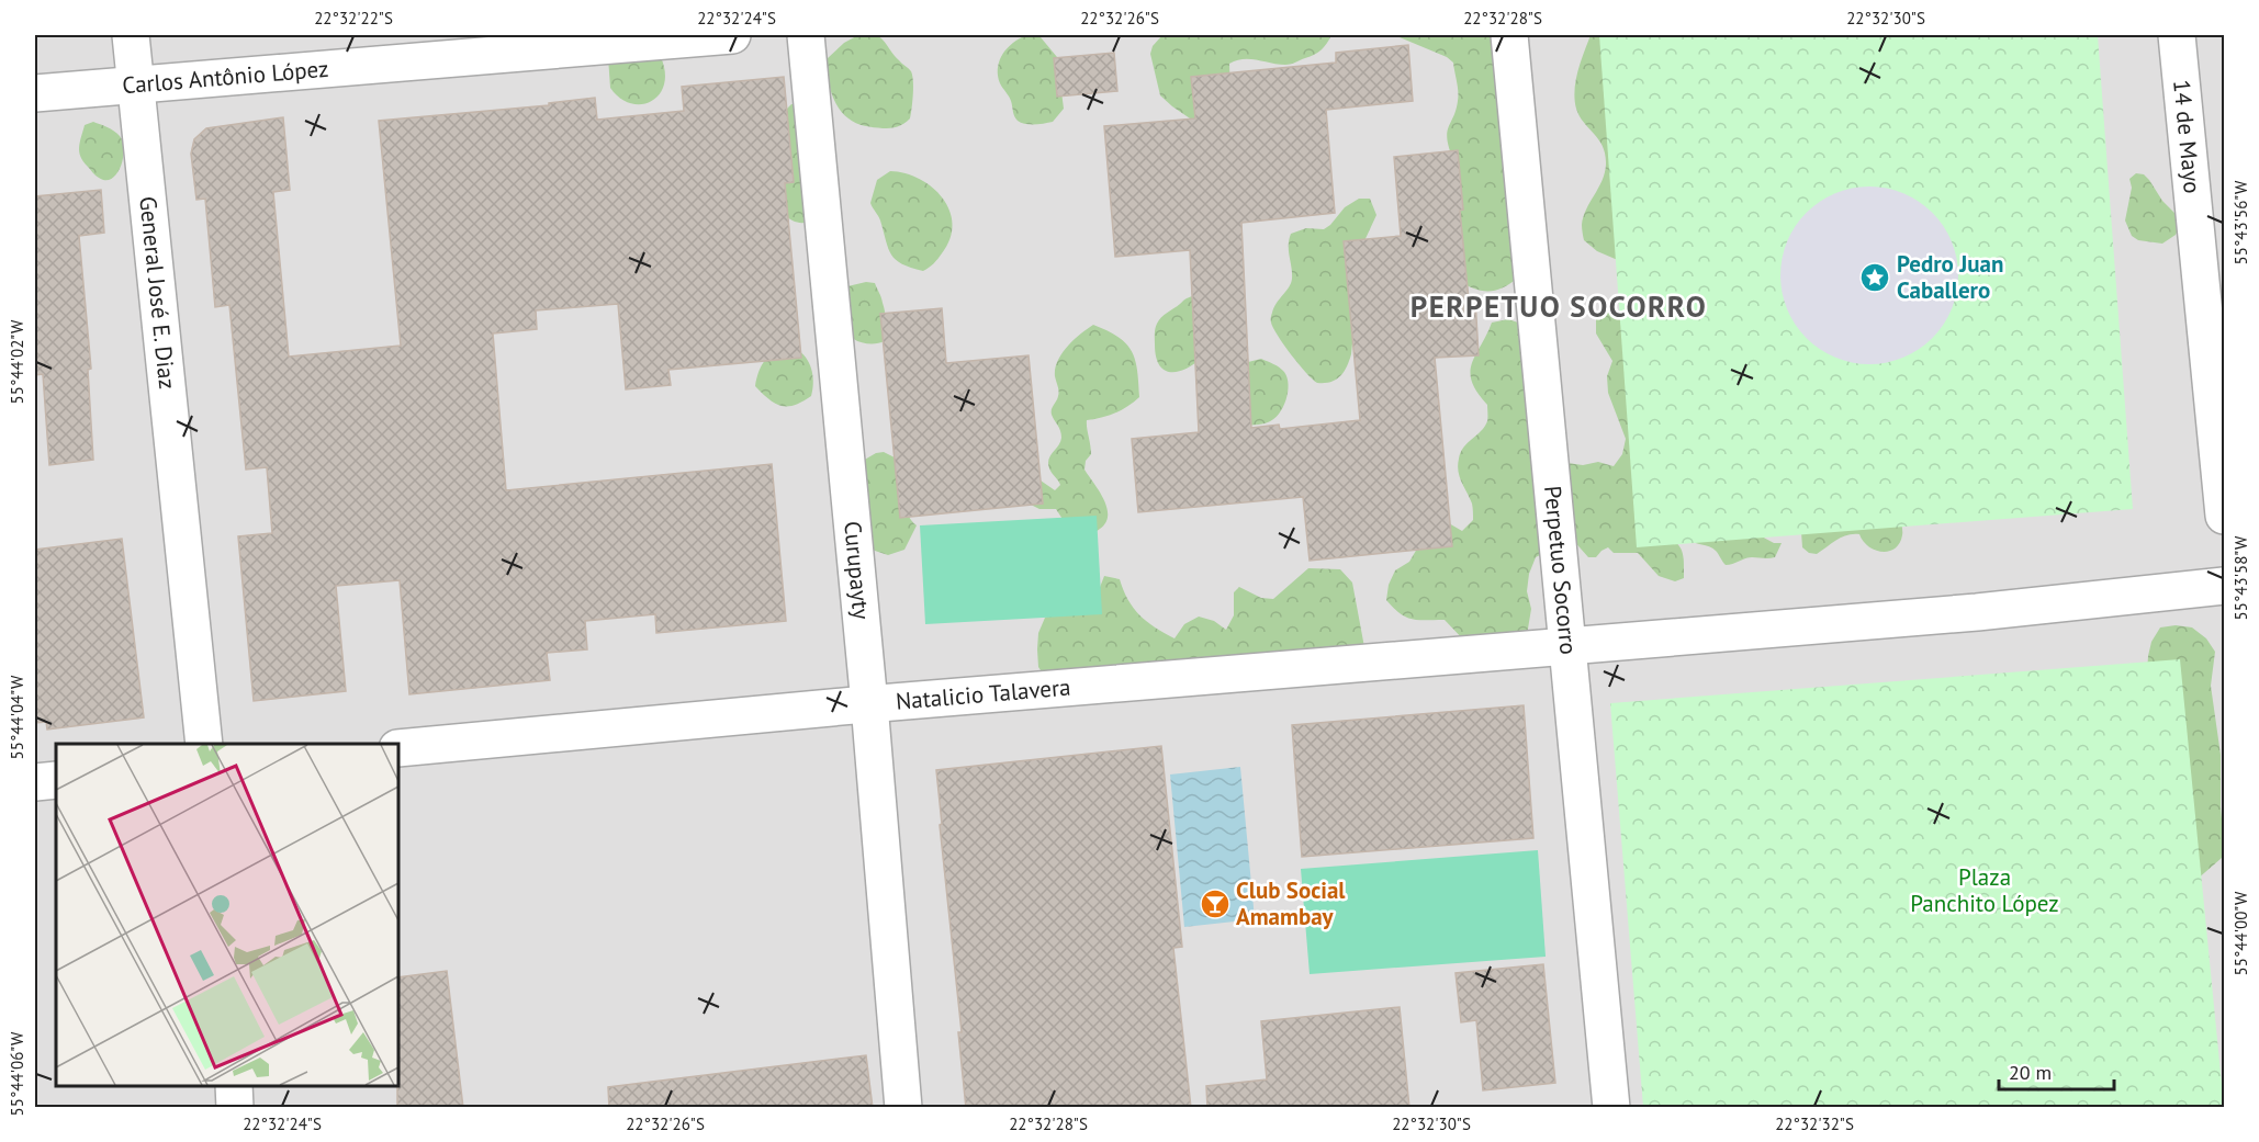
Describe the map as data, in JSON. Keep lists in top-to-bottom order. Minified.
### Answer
{"streets":{"street":["Carlos Antônio López","14 de Mayo","General José E. Diaz","Curupayty","Perpetuo Socorro","Natalicio Talavera"]},"crossings":[["Carlos Antônio López","General José E. Diaz"],["Curupayty","Natalicio Talavera"],["Perpetuo Socorro","Natalicio Talavera"]],"districts":["PERPETUO SOCORRO"],"parks":["Plaza Panchito López"],"places":{"place":["Pedro Juan Caballero"],"bar":["Club Social Amambay"]},"scale_bar":"20 m","coordinates":["22°32'22\"S","22°32'24\"S","22°32'26\"S","22°32'28\"S","22°32'30\"S","55°43'56\"W","55°44'02\"W","55°43'58\"W","55°44'04\"W","55°44'00\"W","55°44'06\"W","22°32'32\"S"]}
